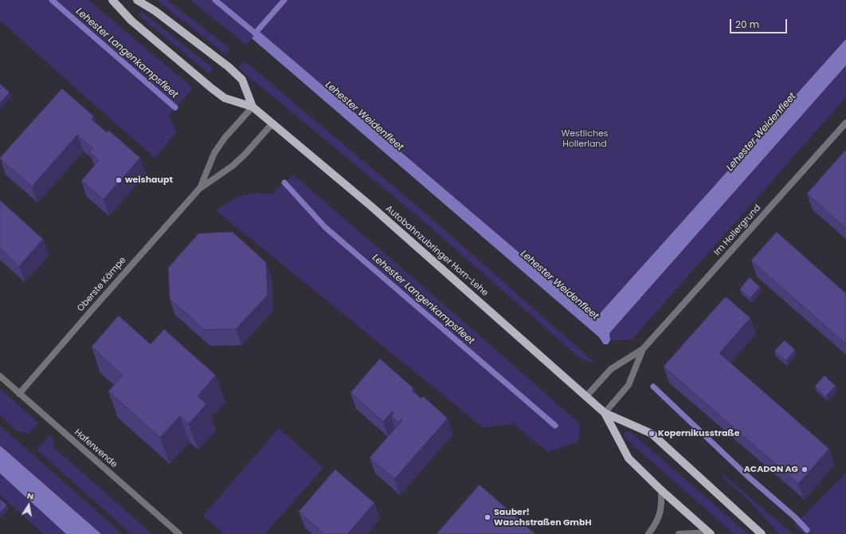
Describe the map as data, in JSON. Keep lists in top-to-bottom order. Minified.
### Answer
{"streets":{"main road":["Autobahnzubringer Horn-Lehe"],"street":["Im Hollergrund","Oberste Kämpe","Haferwende"]},"crossings":[["Im Hollergrund","Autobahnzubringer Horn-Lehe"],["Autobahnzubringer Horn-Lehe","Oberste Kämpe"],["Oberste Kämpe","Haferwende"]],"water":["Lehester Langenkampsfleet","Lehester Weidenfleet"],"parks":["Westliches Hollerland"],"places":["weishaupt","Kopernikusstraße","ACADON AG","Sauber! Waschstraßen GmbH"],"scale_bar":"20 m","north":"top"}
